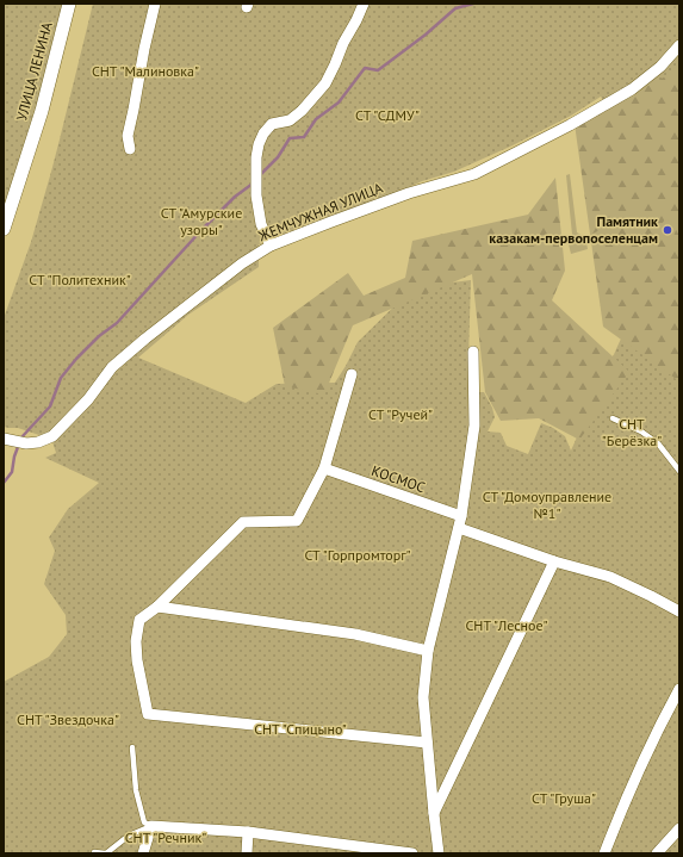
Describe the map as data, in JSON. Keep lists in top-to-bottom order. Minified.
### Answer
{"streets":{"street":["УЛИЦА ЛЕНИНА","ЖЕМЧУЖНАЯ УЛИЦА","КОСМОС"]},"parks":["СНТ \"Малиновка\"","СТ \"СДМУ\"","СТ \"Амурские узоры\"","СТ \"Политехник\"","СТ \"Ручей\"","СНТ \"Берёзка\"","СТ \"Домоуправление №1\"","СТ \"Горпромторг\"","СНТ \"Лесное\"","СНТ \"Звездочка\"","СНТ \"Спицыно\"","СТ \"Груша\"","СНТ \"Речник\""],"places":["Памятник казакам-первопоселенцам"]}
